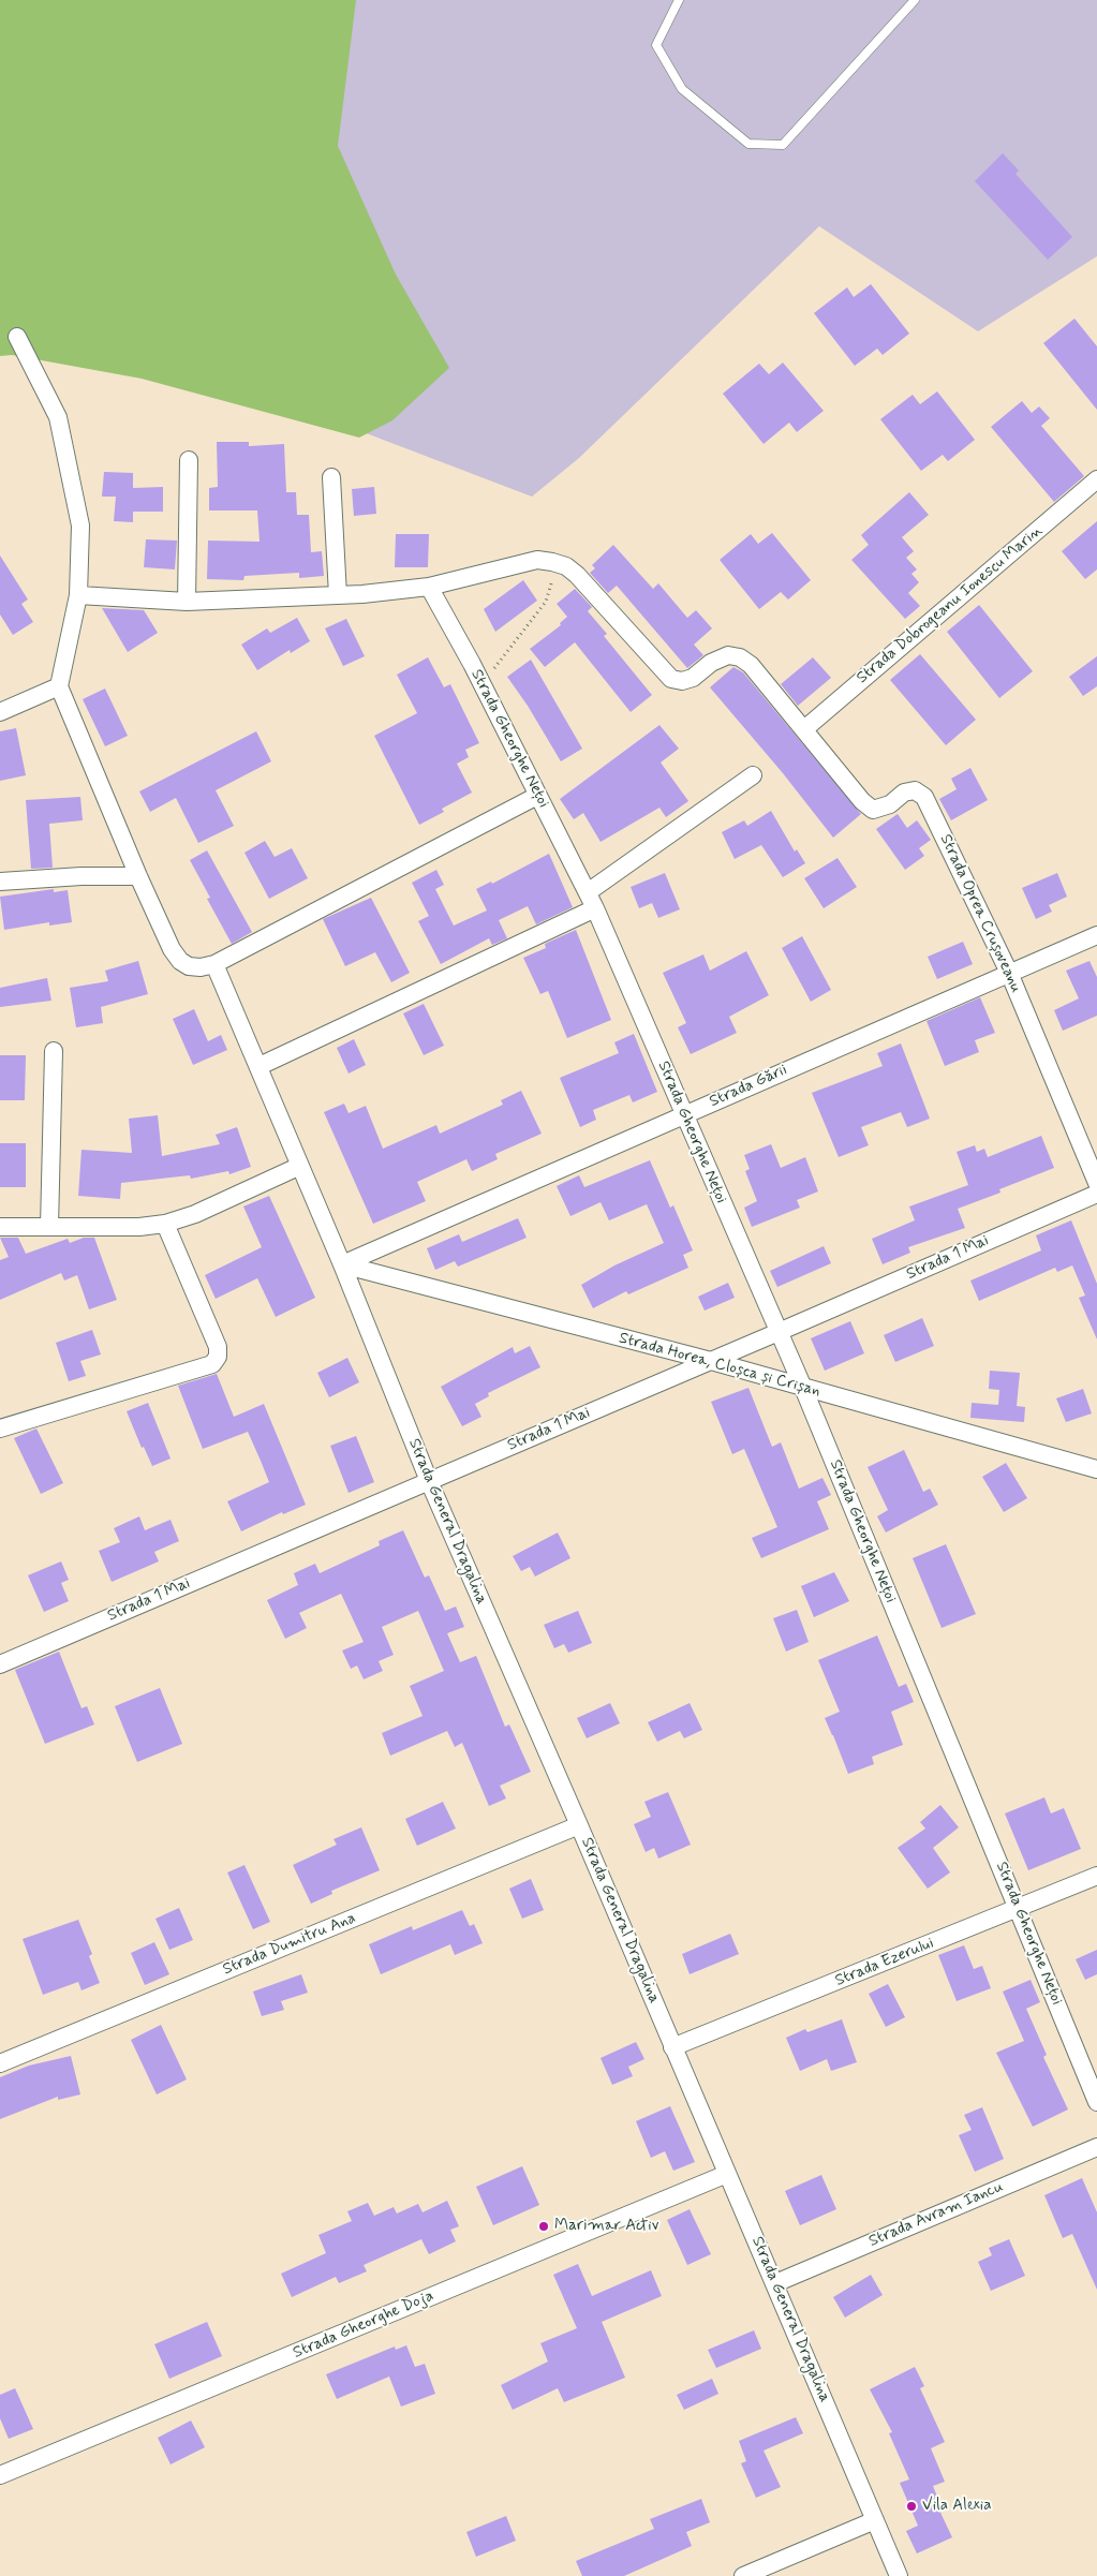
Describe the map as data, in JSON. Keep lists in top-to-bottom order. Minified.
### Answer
{"streets":{"street":["Strada Dobrogeanu Ionescu Marin","Strada Gheorghe Nețoi","Strada Oprea Crușoveanu","Strada Gării","Strada 1 Mai","Strada Horea, Cloșca și Crișan","Strada General Dragalina","Strada Dumitru Ana","Strada Ezerului","Strada Avram Iancu","Strada Gheorghe Doja"]},"crossings":[["Strada Dobrogeanu Ionescu Marin","Strada Oprea Crușoveanu"],["Strada Gheorghe Nețoi","Strada Gării"],["Strada Gheorghe Nețoi","Strada 1 Mai"],["Strada Gheorghe Nețoi","Strada Horea, Cloșca și Crișan"],["Strada Gheorghe Nețoi","Strada Ezerului"],["Strada Oprea Crușoveanu","Strada Gării"],["Strada Gării","Strada Horea, Cloșca și Crișan"],["Strada Gării","Strada General Dragalina"],["Strada 1 Mai","Strada Horea, Cloșca și Crișan"],["Strada 1 Mai","Strada General Dragalina"],["Strada Horea, Cloșca și Crișan","Strada General Dragalina"],["Strada General Dragalina","Strada Dumitru Ana"],["Strada General Dragalina","Strada Ezerului"],["Strada General Dragalina","Strada Avram Iancu"],["Strada General Dragalina","Strada Gheorghe Doja"]],"places":["Marimar Activ","Vila Alexia"]}
